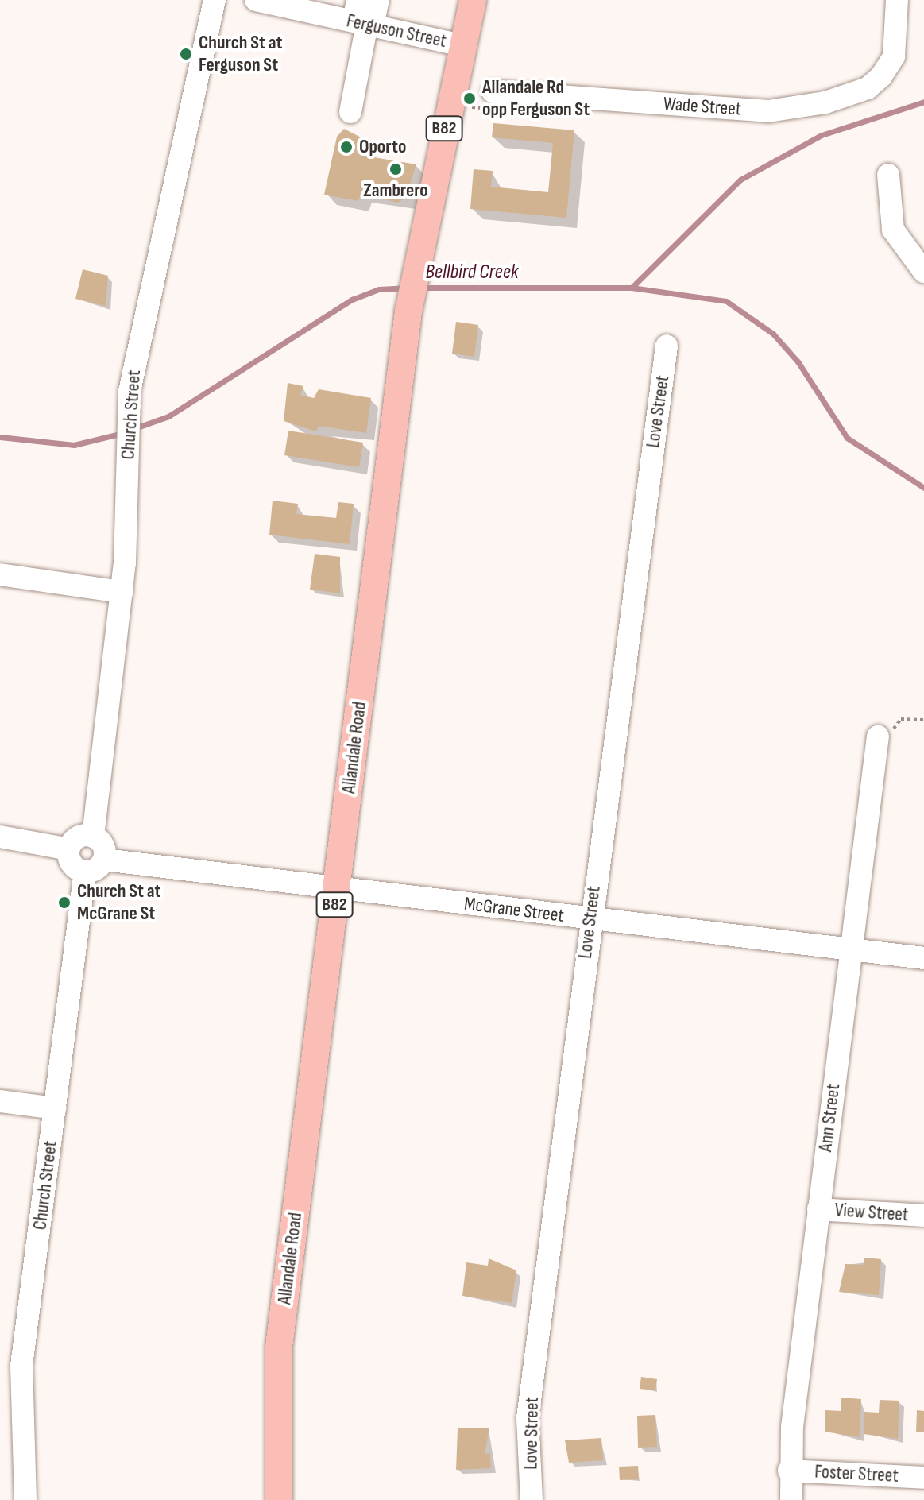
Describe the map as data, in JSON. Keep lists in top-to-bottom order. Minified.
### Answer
{"streets":{"main road":["B82","Allandale Road"],"street":["Ferguson Street","Wade Street","Love Street","Church Street","McGrane Street","Ann Street","View Street","Foster Street"]},"crossings":[["Ferguson Street","Allandale Road"],["Love Street","McGrane Street"],["Church Street","McGrane Street"],["Allandale Road","McGrane Street"],["McGrane Street","Ann Street"],["Ann Street","View Street"],["Ann Street","Foster Street"]],"water":["Bellbird Creek"],"places":["Church St at Ferguson St","Allandale Rd opp Ferguson St","Oporto","Zambrero","Church St at McGrane St"]}
